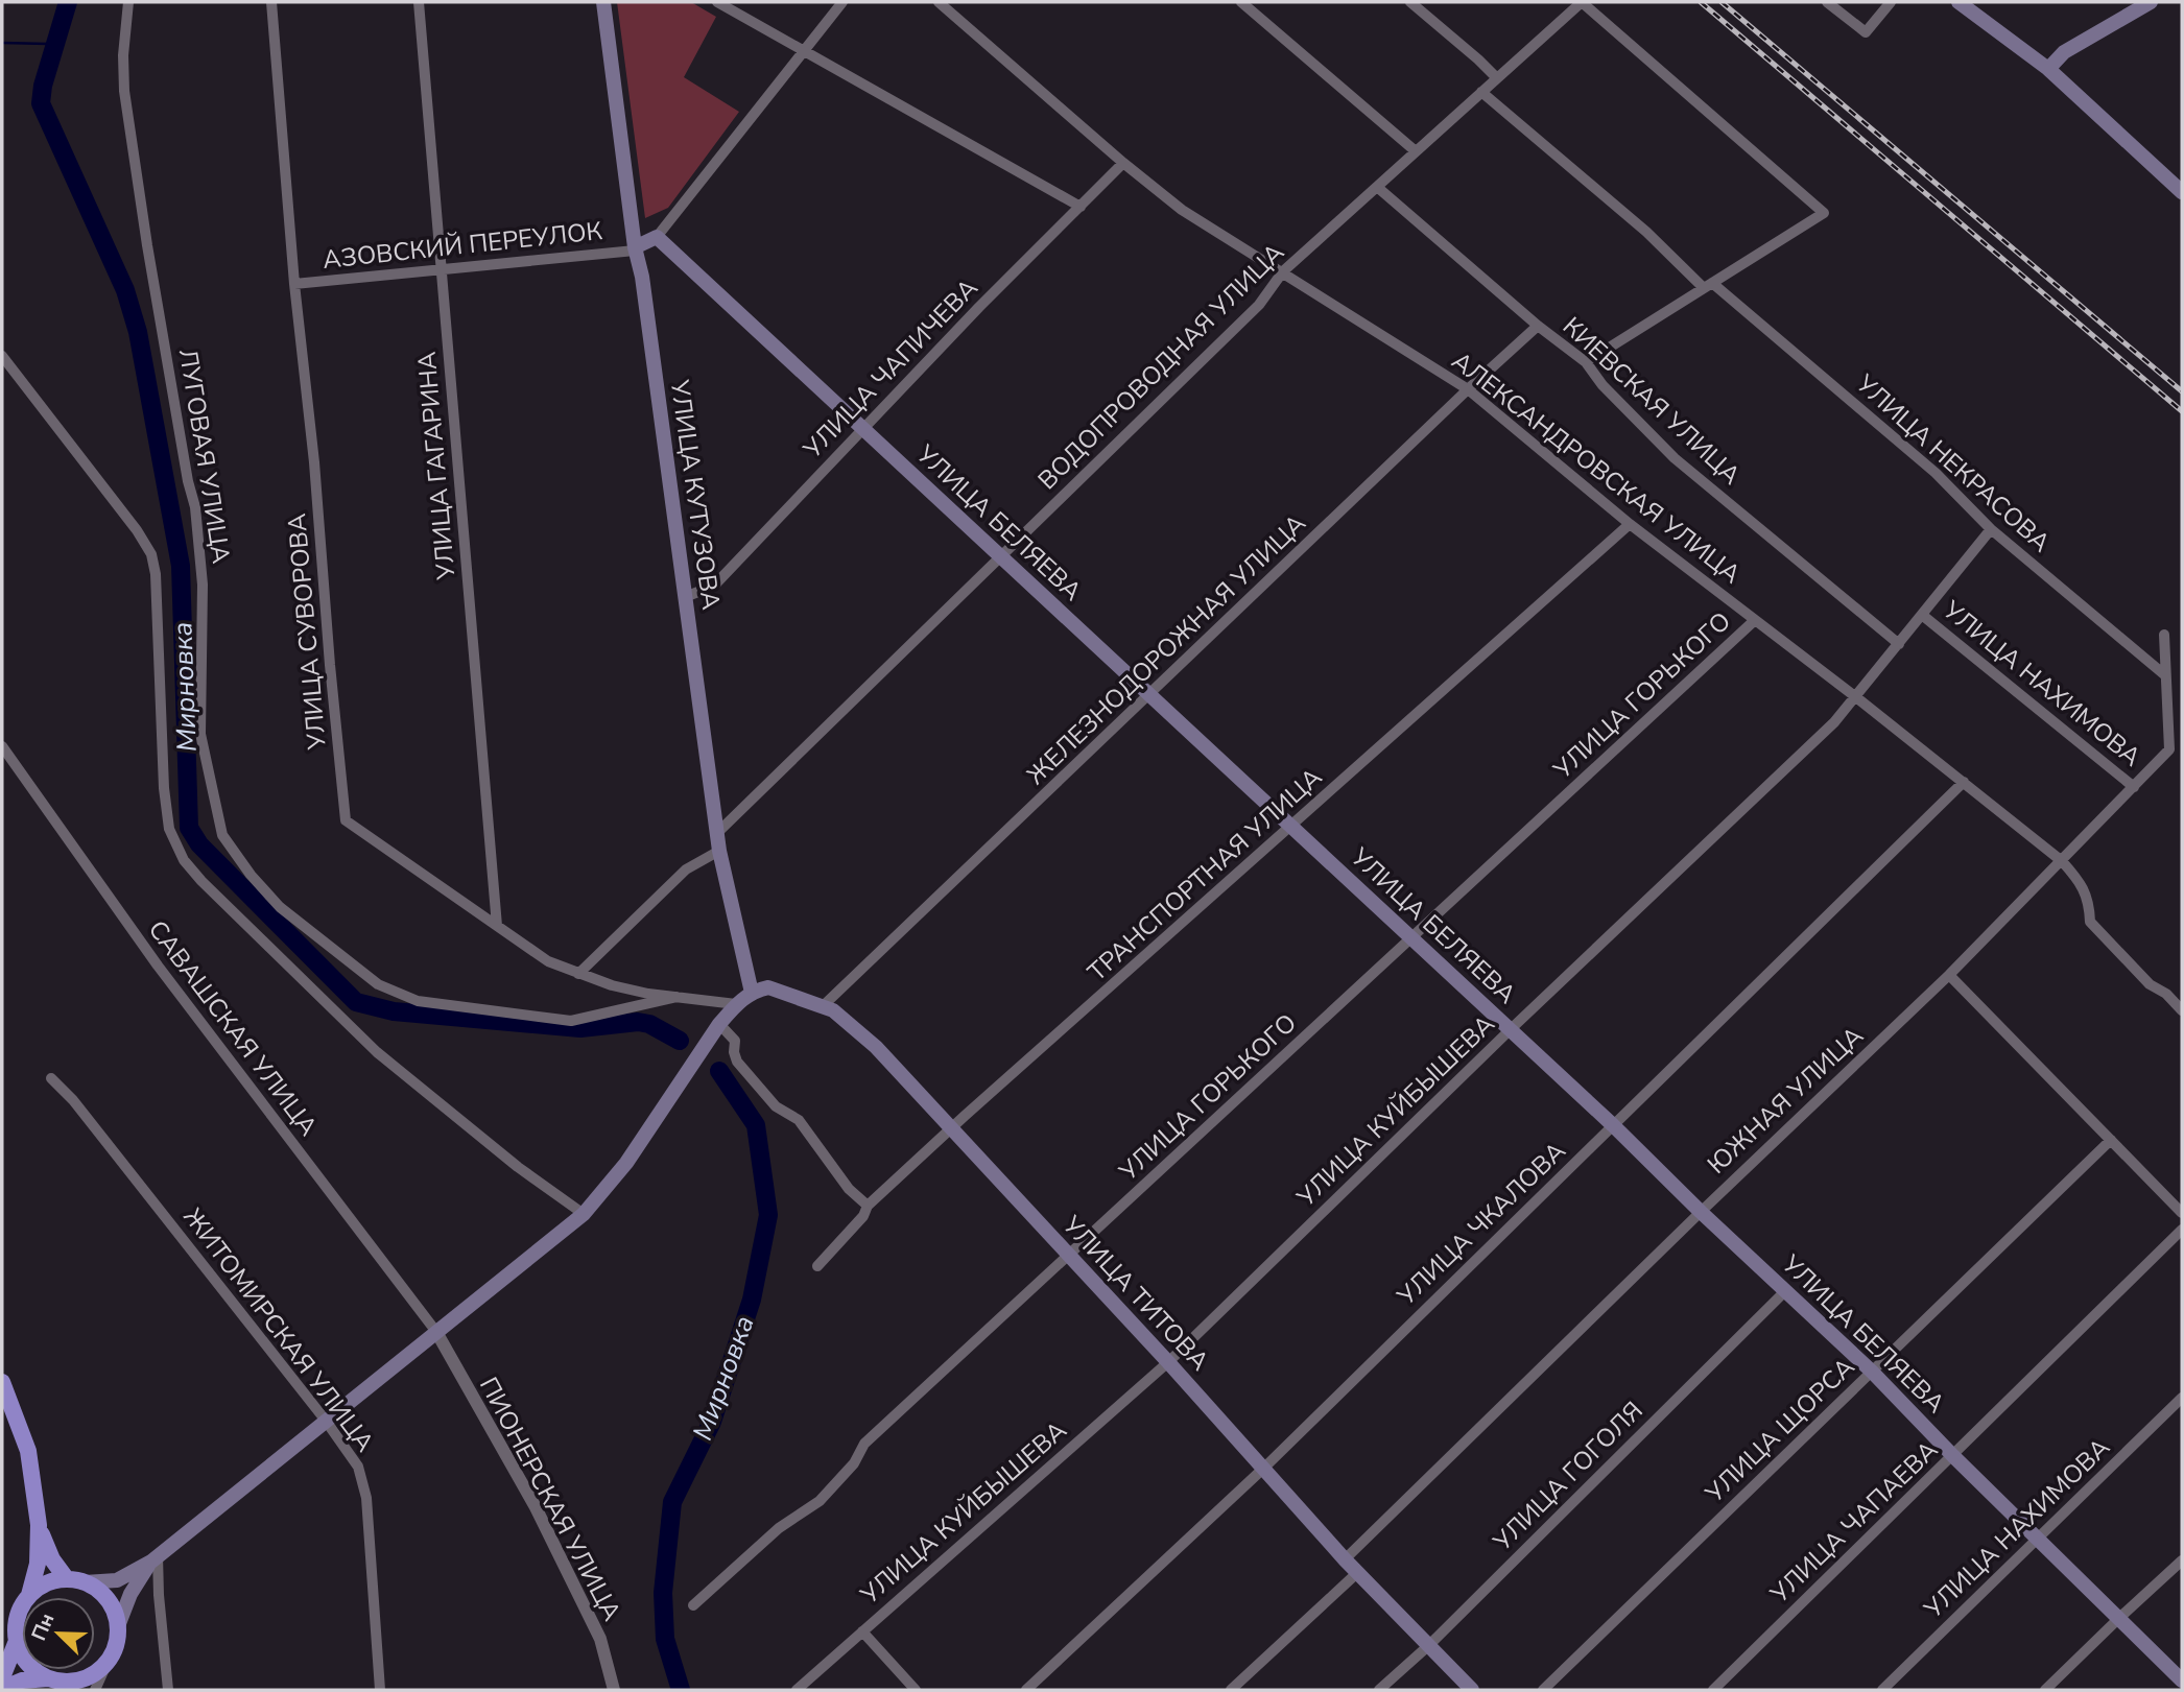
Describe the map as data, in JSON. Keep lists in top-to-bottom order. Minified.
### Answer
{"streets":{"main road":["УЛИЦА КУТУЗОВА","УЛИЦА БЕЛЯЕВА","УЛИЦА ТИТОВА"],"street":["АЗОВСКИЙ ПЕРЕУЛОК","ВОДОПРОВОДНАЯ УЛИЦА","УЛИЦА ЧАПИЧЕВА","КИЕВСКАЯ УЛИЦА","ЛУГОВАЯ УЛИЦА","УЛИЦА НЕКРАСОВА","УЛИЦА ГАГАРИНА","АЛЕКСАНДРОВСКАЯ УЛИЦА","УЛИЦА СУВОРОВА","ЖЕЛЕЗНОДОРОЖНАЯ УЛИЦА","УЛИЦА НАХИМОВА","УЛИЦА ГОРЬКОГО","ТРАНСПОРТНАЯ УЛИЦА","САВАШСКАЯ УЛИЦА","ЮЖНАЯ УЛИЦА","УЛИЦА КУЙБЫШЕВА","УЛИЦА ЧКАЛОВА","ЖИТОМИРСКАЯ УЛИЦА","УЛИЦА ЩОРСА","УЛИЦА ГОГОЛЯ","ПИОНЕРСКАЯ УЛИЦА","УЛИЦА ЧАПАЕВА"]},"crossings":[["АЗОВСКИЙ ПЕРЕУЛОК","УЛИЦА ГАГАРИНА"],["АЗОВСКИЙ ПЕРЕУЛОК","УЛИЦА КУТУЗОВА"],["АЗОВСКИЙ ПЕРЕУЛОК","УЛИЦА СУВОРОВА"],["ВОДОПРОВОДНАЯ УЛИЦА","КИЕВСКАЯ УЛИЦА"],["ВОДОПРОВОДНАЯ УЛИЦА","УЛИЦА НЕКРАСОВА"],["ВОДОПРОВОДНАЯ УЛИЦА","АЛЕКСАНДРОВСКАЯ УЛИЦА"],["ВОДОПРОВОДНАЯ УЛИЦА","УЛИЦА КУТУЗОВА"],["ВОДОПРОВОДНАЯ УЛИЦА","УЛИЦА БЕЛЯЕВА"],["УЛИЦА ЧАПИЧЕВА","АЛЕКСАНДРОВСКАЯ УЛИЦА"],["УЛИЦА ЧАПИЧЕВА","УЛИЦА КУТУЗОВА"],["УЛИЦА ЧАПИЧЕВА","УЛИЦА БЕЛЯЕВА"],["КИЕВСКАЯ УЛИЦА","ЖЕЛЕЗНОДОРОЖНАЯ УЛИЦА"],["КИЕВСКАЯ УЛИЦА","УЛИЦА КУЙБЫШЕВА"],["ЛУГОВАЯ УЛИЦА","УЛИЦА СУВОРОВА"],["УЛИЦА НЕКРАСОВА","ЮЖНАЯ УЛИЦА"],["УЛИЦА НЕКРАСОВА","УЛИЦА КУЙБЫШЕВА"],["УЛИЦА ГАГАРИНА","УЛИЦА СУВОРОВА"],["АЛЕКСАНДРОВСКАЯ УЛИЦА","ЖЕЛЕЗНОДОРОЖНАЯ УЛИЦА"],["АЛЕКСАНДРОВСКАЯ УЛИЦА","УЛИЦА ГОРЬКОГО"],["АЛЕКСАНДРОВСКАЯ УЛИЦА","ТРАНСПОРТНАЯ УЛИЦА"],["АЛЕКСАНДРОВСКАЯ УЛИЦА","ЮЖНАЯ УЛИЦА"],["АЛЕКСАНДРОВСКАЯ УЛИЦА","УЛИЦА КУЙБЫШЕВА"],["АЛЕКСАНДРОВСКАЯ УЛИЦА","УЛИЦА ЧКАЛОВА"],["УЛИЦА КУТУЗОВА","УЛИЦА ТИТОВА"],["УЛИЦА БЕЛЯЕВА","ЖЕЛЕЗНОДОРОЖНАЯ УЛИЦА"],["УЛИЦА БЕЛЯЕВА","УЛИЦА НАХИМОВА"],["УЛИЦА БЕЛЯЕВА","УЛИЦА ГОРЬКОГО"],["УЛИЦА БЕЛЯЕВА","ТРАНСПОРТНАЯ УЛИЦА"],["УЛИЦА БЕЛЯЕВА","ЮЖНАЯ УЛИЦА"],["УЛИЦА БЕЛЯЕВА","УЛИЦА КУЙБЫШЕВА"],["УЛИЦА БЕЛЯЕВА","УЛИЦА ЧКАЛОВА"],["УЛИЦА БЕЛЯЕВА","УЛИЦА ЩОРСА"],["УЛИЦА БЕЛЯЕВА","УЛИЦА ГОГОЛЯ"],["УЛИЦА БЕЛЯЕВА","УЛИЦА ЧАПАЕВА"],["ЖЕЛЕЗНОДОРОЖНАЯ УЛИЦА","УЛИЦА ТИТОВА"],["УЛИЦА НАХИМОВА","ЮЖНАЯ УЛИЦА"],["УЛИЦА НАХИМОВА","УЛИЦА КУЙБЫШЕВА"],["УЛИЦА ГОРЬКОГО","УЛИЦА ТИТОВА"],["ТРАНСПОРТНАЯ УЛИЦА","УЛИЦА ТИТОВА"],["САВАШСКАЯ УЛИЦА","ПИОНЕРСКАЯ УЛИЦА"],["ЮЖНАЯ УЛИЦА","УЛИЦА ТИТОВА"],["УЛИЦА КУЙБЫШЕВА","УЛИЦА ТИТОВА"],["УЛИЦА ЧКАЛОВА","УЛИЦА ТИТОВА"],["УЛИЦА ТИТОВА","УЛИЦА ГОГОЛЯ"]],"water":["Мирновка"],"north":"top left"}
